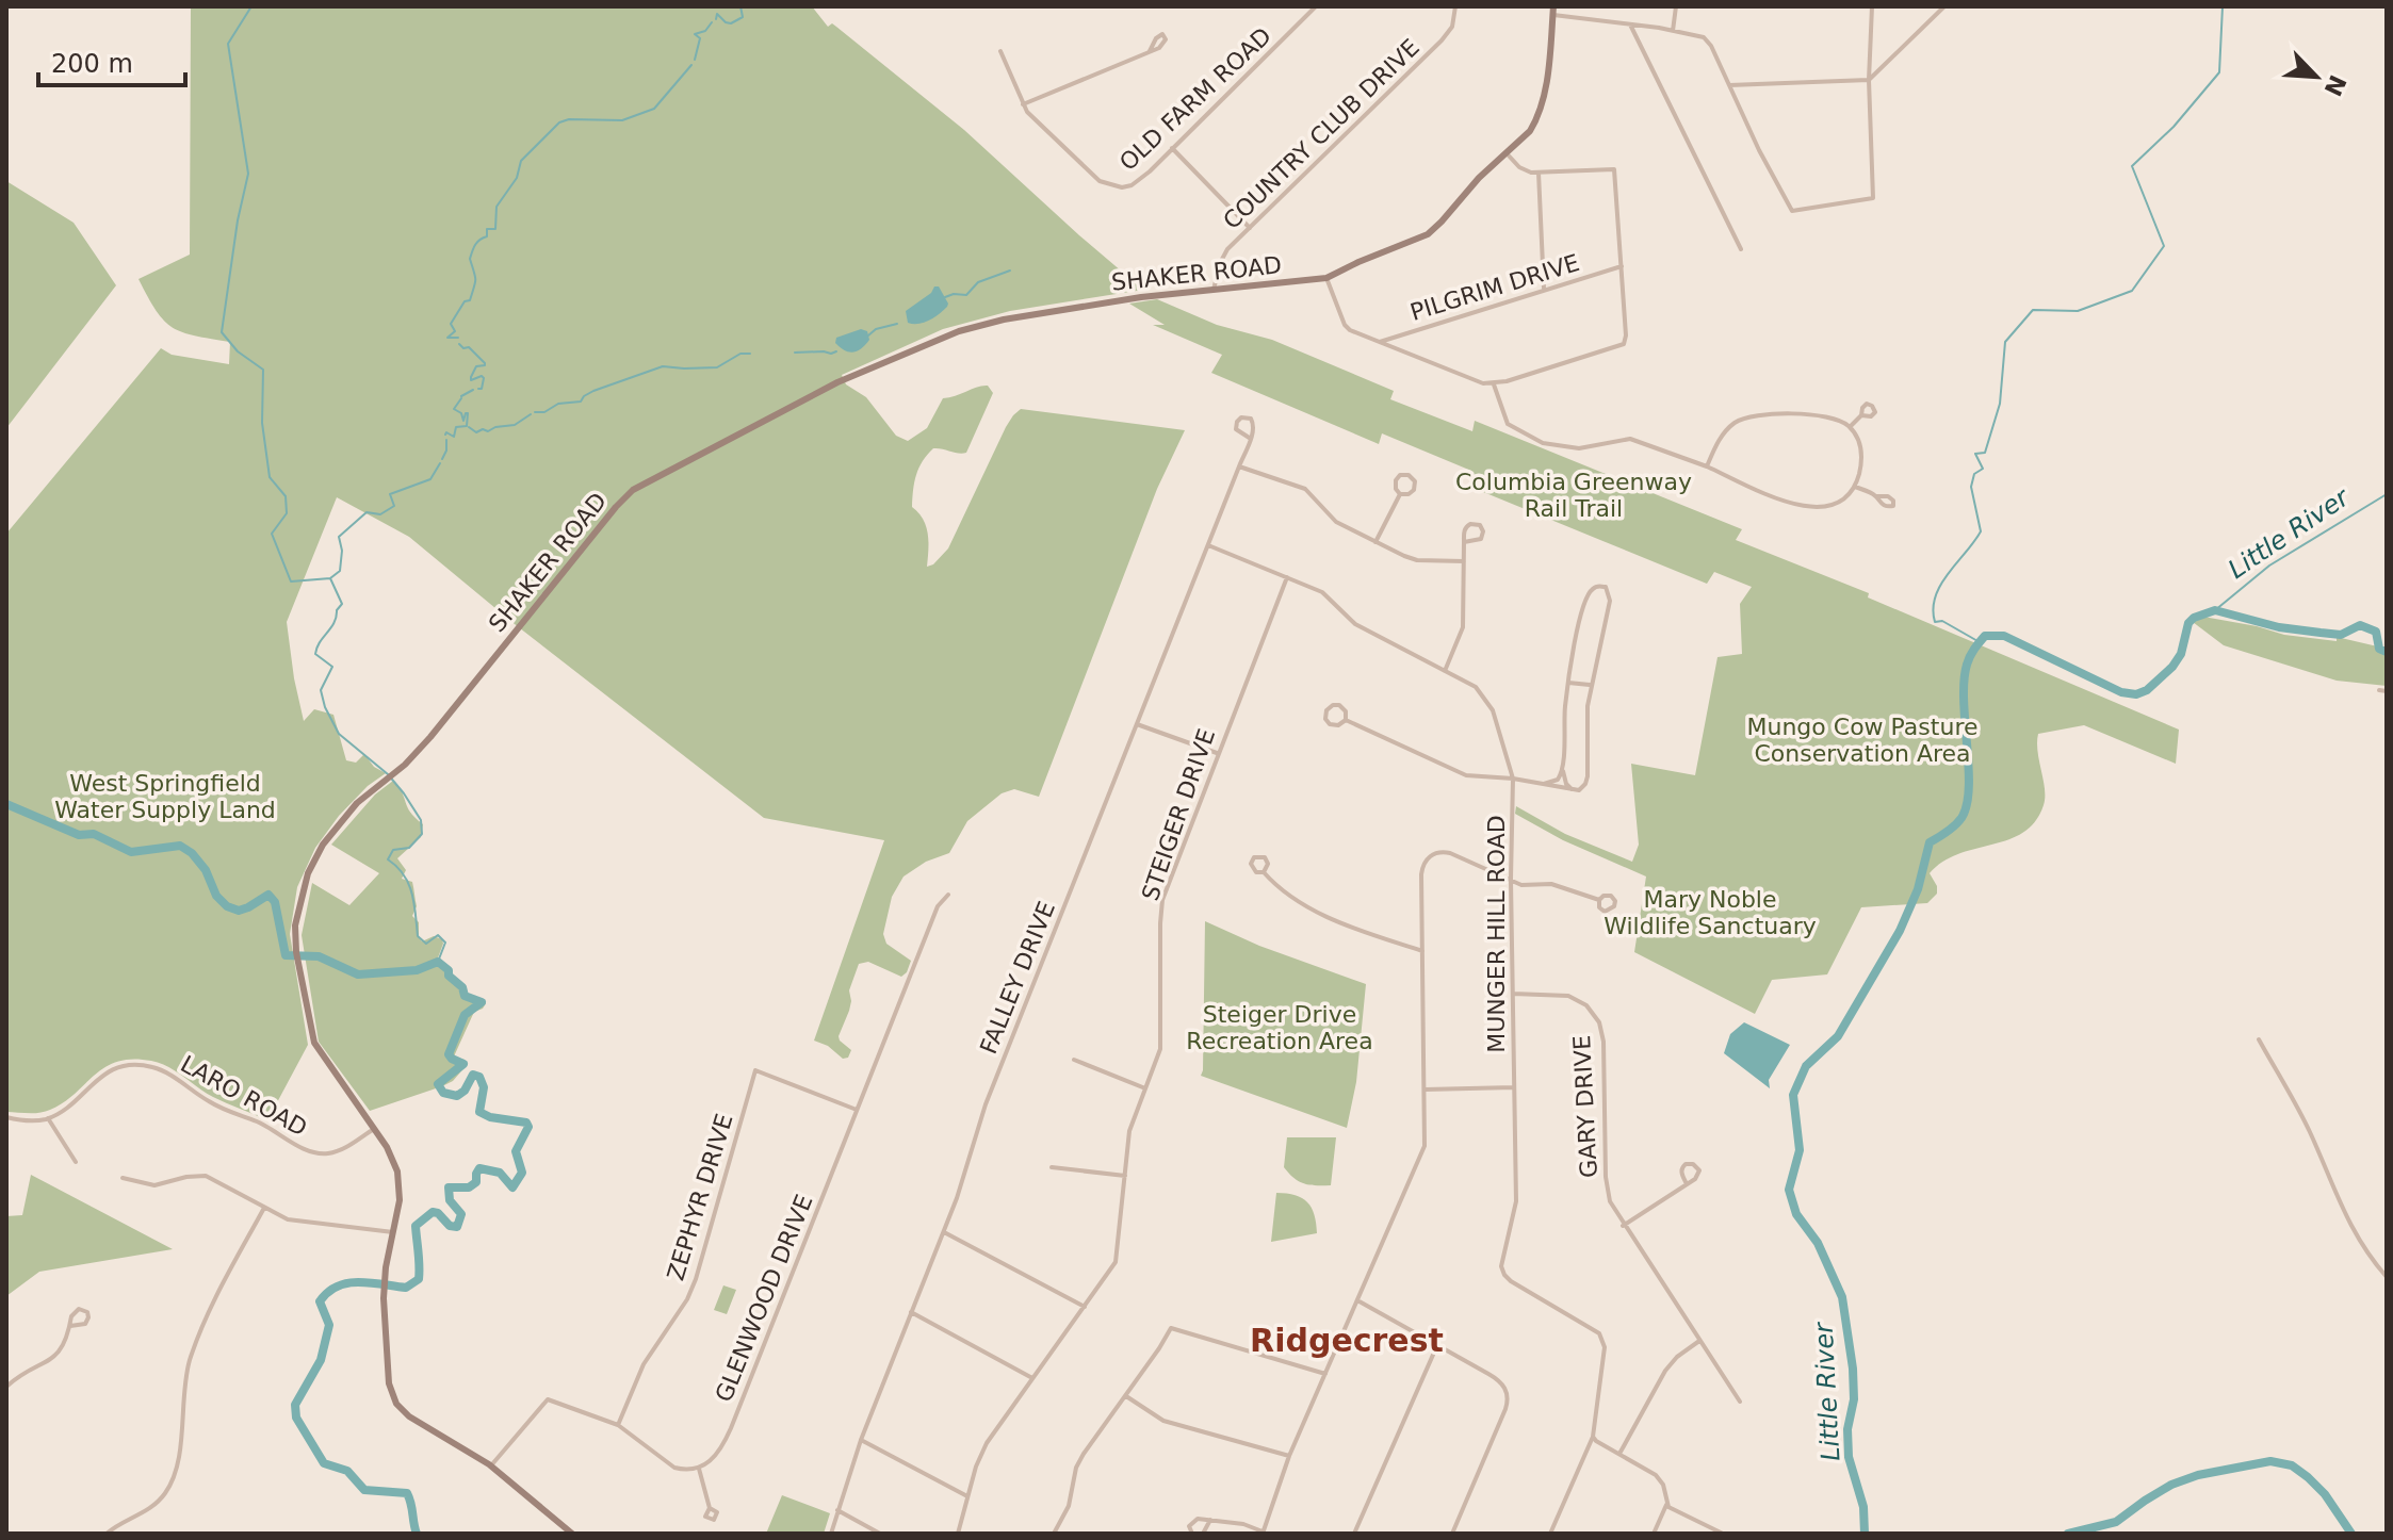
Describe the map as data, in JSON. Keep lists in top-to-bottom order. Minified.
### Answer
{"streets":{"street":["OLD FARM ROAD","COUNTRY CLUB DRIVE","SHAKER ROAD","PILGRIM DRIVE","STEIGER DRIVE","MUNGER HILL ROAD","FALLEY DRIVE","LARO ROAD","GARY DRIVE","ZEPHYR DRIVE","GLENWOOD DRIVE"]},"crossings":[["COUNTRY CLUB DRIVE","SHAKER ROAD"],["SHAKER ROAD","LARO ROAD"],["STEIGER DRIVE","MUNGER HILL ROAD"],["MUNGER HILL ROAD","FALLEY DRIVE"],["MUNGER HILL ROAD","GARY DRIVE"],["ZEPHYR DRIVE","GLENWOOD DRIVE"]],"districts":["Ridgecrest"],"water":["Little River"],"parks":["Columbia Greenway Rail Trail","Mungo Cow Pasture Conservation Area","West Springfield Water Supply Land","Mary Noble Wildlife Sanctuary","Steiger Drive Recreation Area"],"scale_bar":"200 m","north":"bottom right"}
